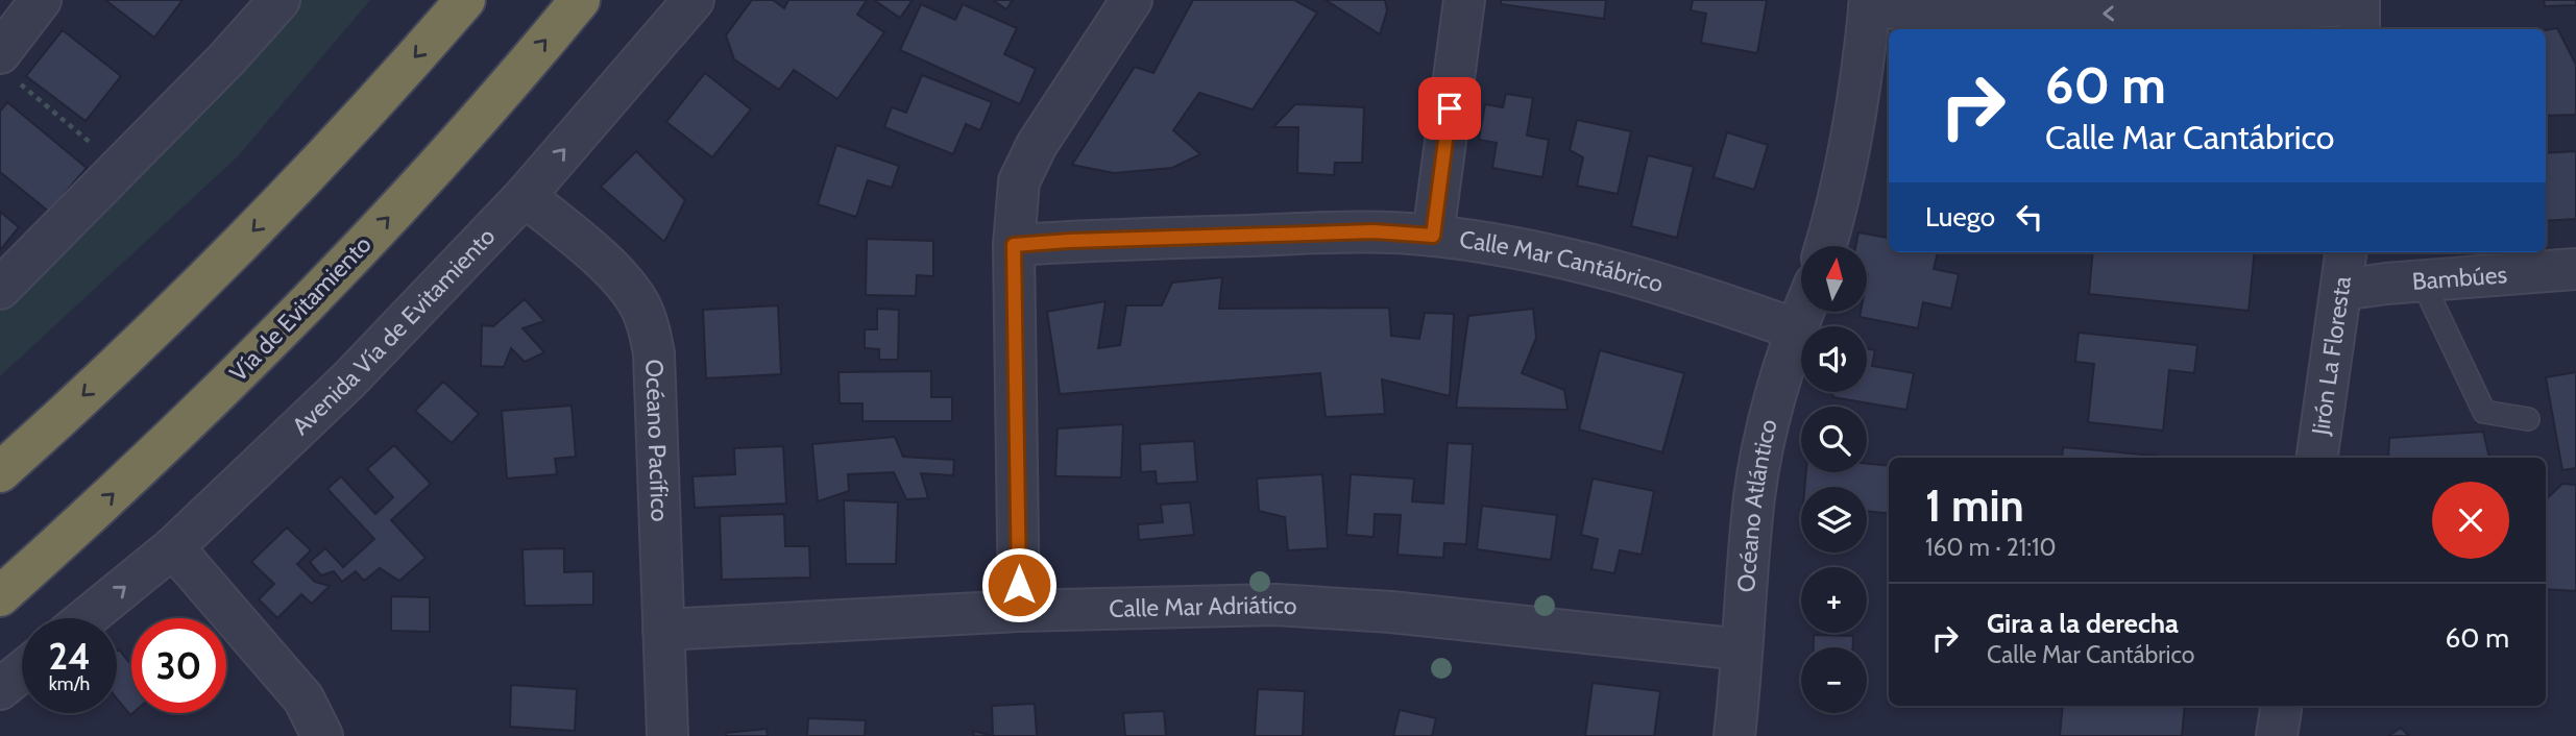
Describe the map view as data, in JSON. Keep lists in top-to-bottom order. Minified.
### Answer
{"streets":{"highway":["Vía de Evitamiento"],"street":["Calle Mar Cantábrico","Bambúes","Avenida Vía de Evitamiento","Jirón La Floresta","Océano Pacífico","Océano Atlántico","Calle Mar Adriático"]},"crossings":[["Calle Mar Cantábrico","Océano Atlántico"],["Bambúes","Jirón La Floresta"],["Avenida Vía de Evitamiento","Océano Pacífico"],["Océano Pacífico","Calle Mar Adriático"],["Océano Atlántico","Calle Mar Adriático"]],"one_way":["Avenida Vía de Evitamiento"],"north":"top","page":{"turn":["60 m","Calle Mar Cantábrico"],"then":"Luego","map_buttons":["+","−"],"heading":["1 min","160 m · 21:10"],"list":[{"name":"Gira a la derecha","note":"Calle Mar Cantábrico","value":"60 m"}],"speed":"24 km/h","limit":"30"}}
